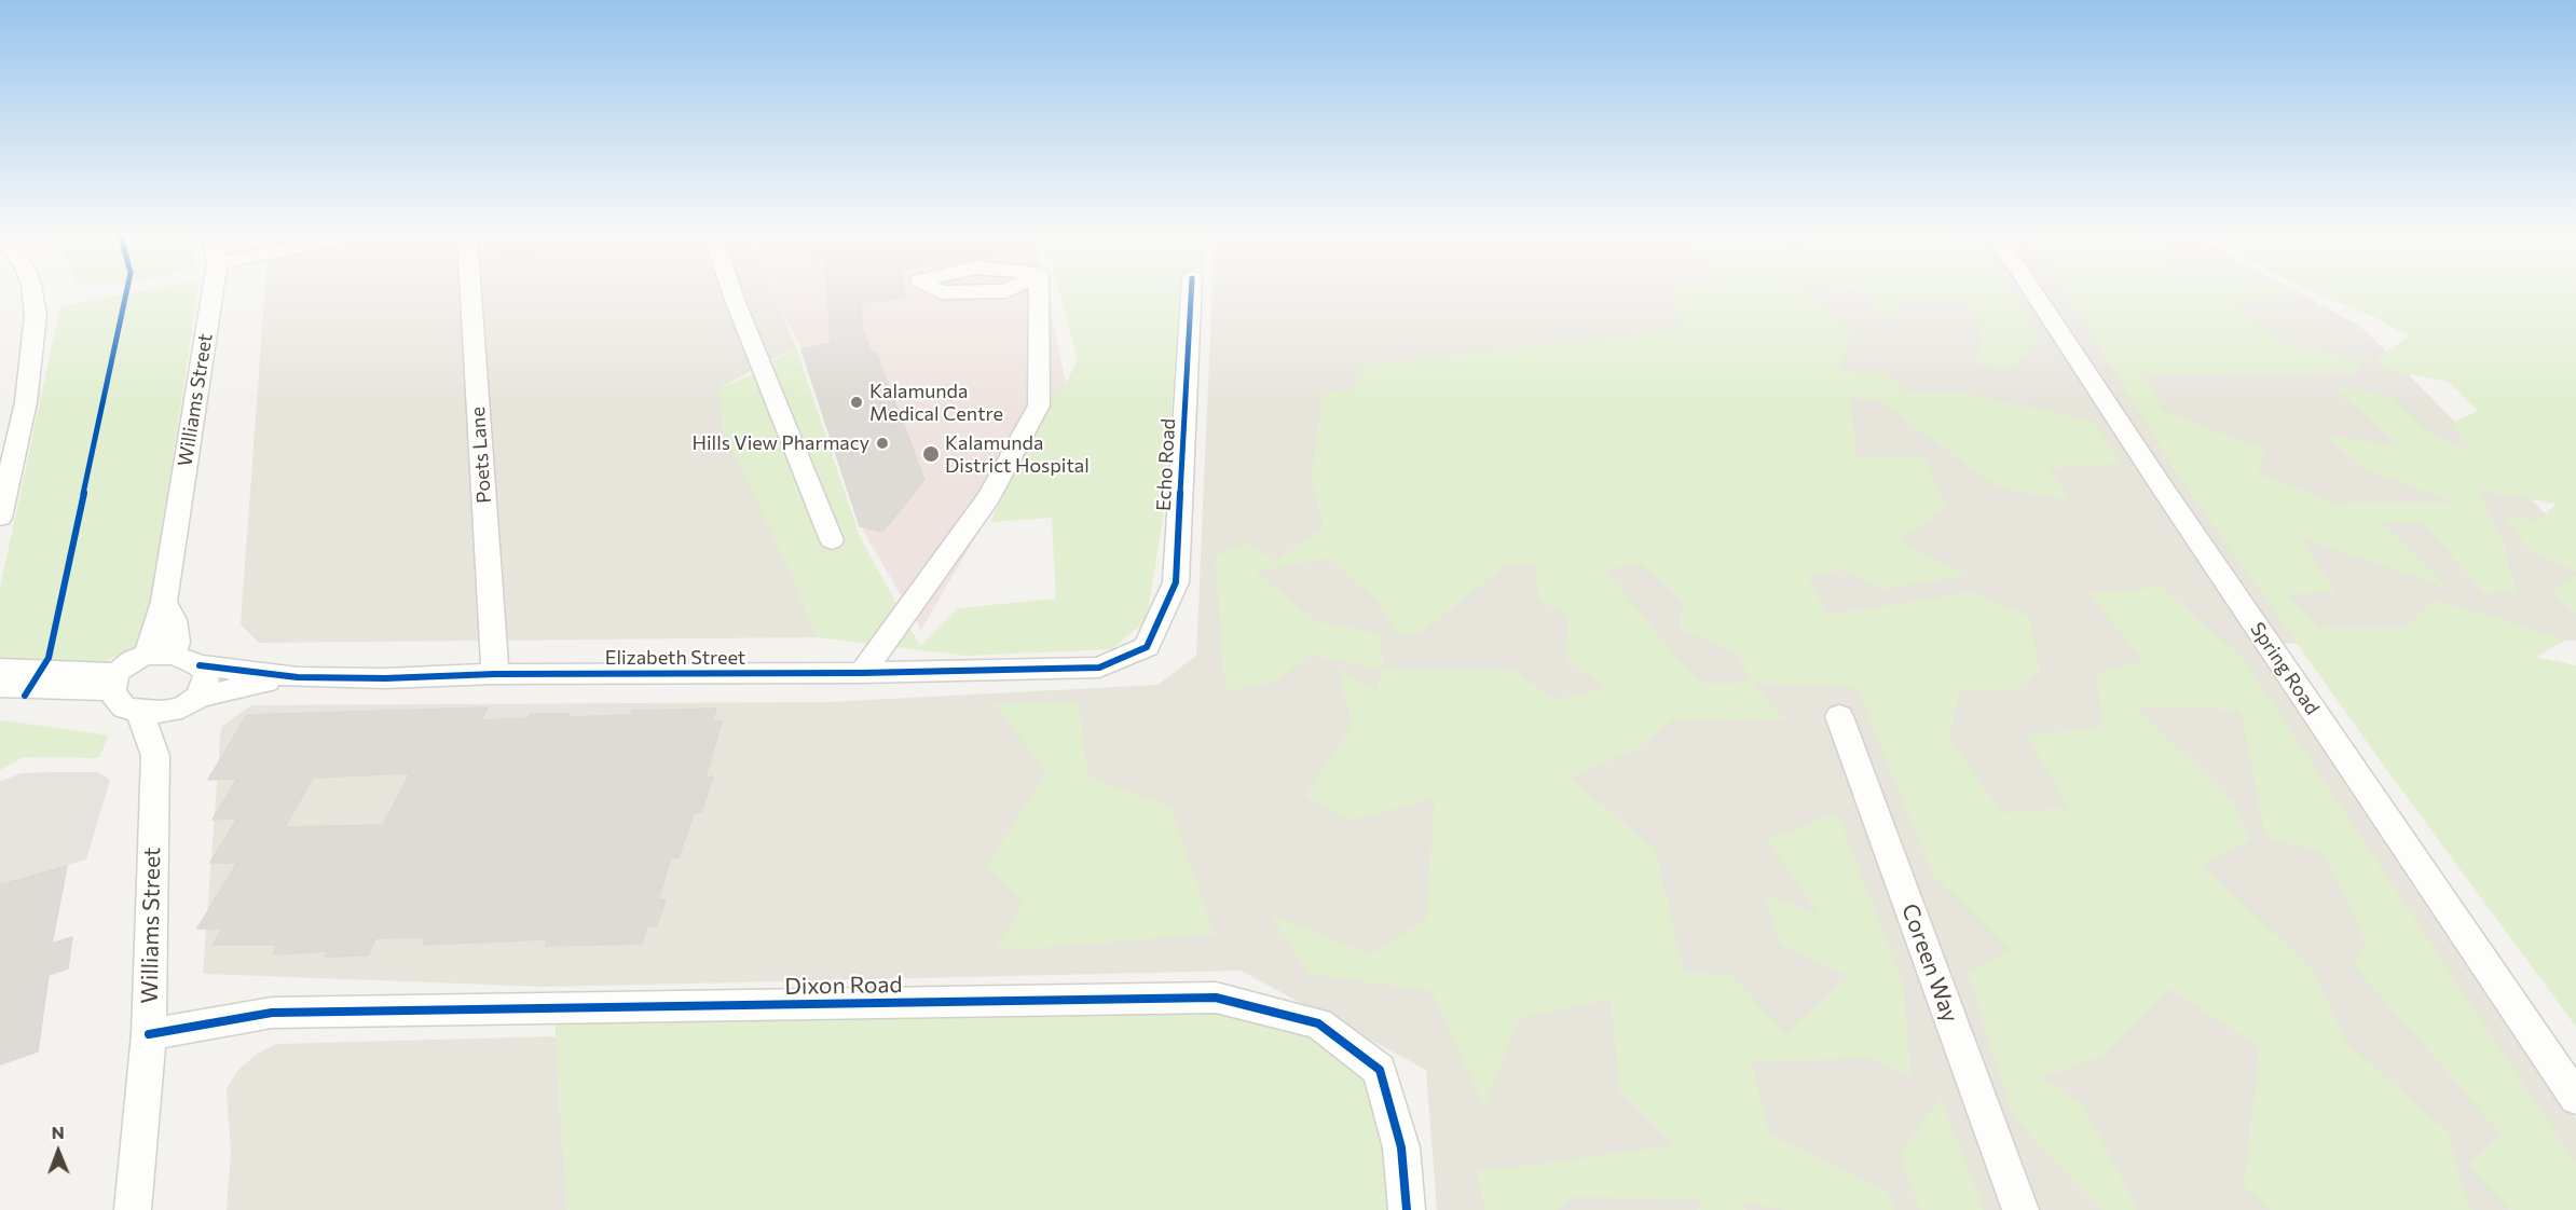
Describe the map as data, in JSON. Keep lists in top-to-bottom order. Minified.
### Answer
{"streets":{"street":["Williams Street","Poets Lane","Echo Road","Elizabeth Street","Spring Road","Coreen Way","Dixon Road"]},"crossings":[["Williams Street","Elizabeth Street"],["Williams Street","Dixon Road"],["Poets Lane","Elizabeth Street"],["Echo Road","Elizabeth Street"]],"places":["Kalamunda Medical Centre","Hills View Pharmacy","Kalamunda District Hospital"],"north":"top"}
